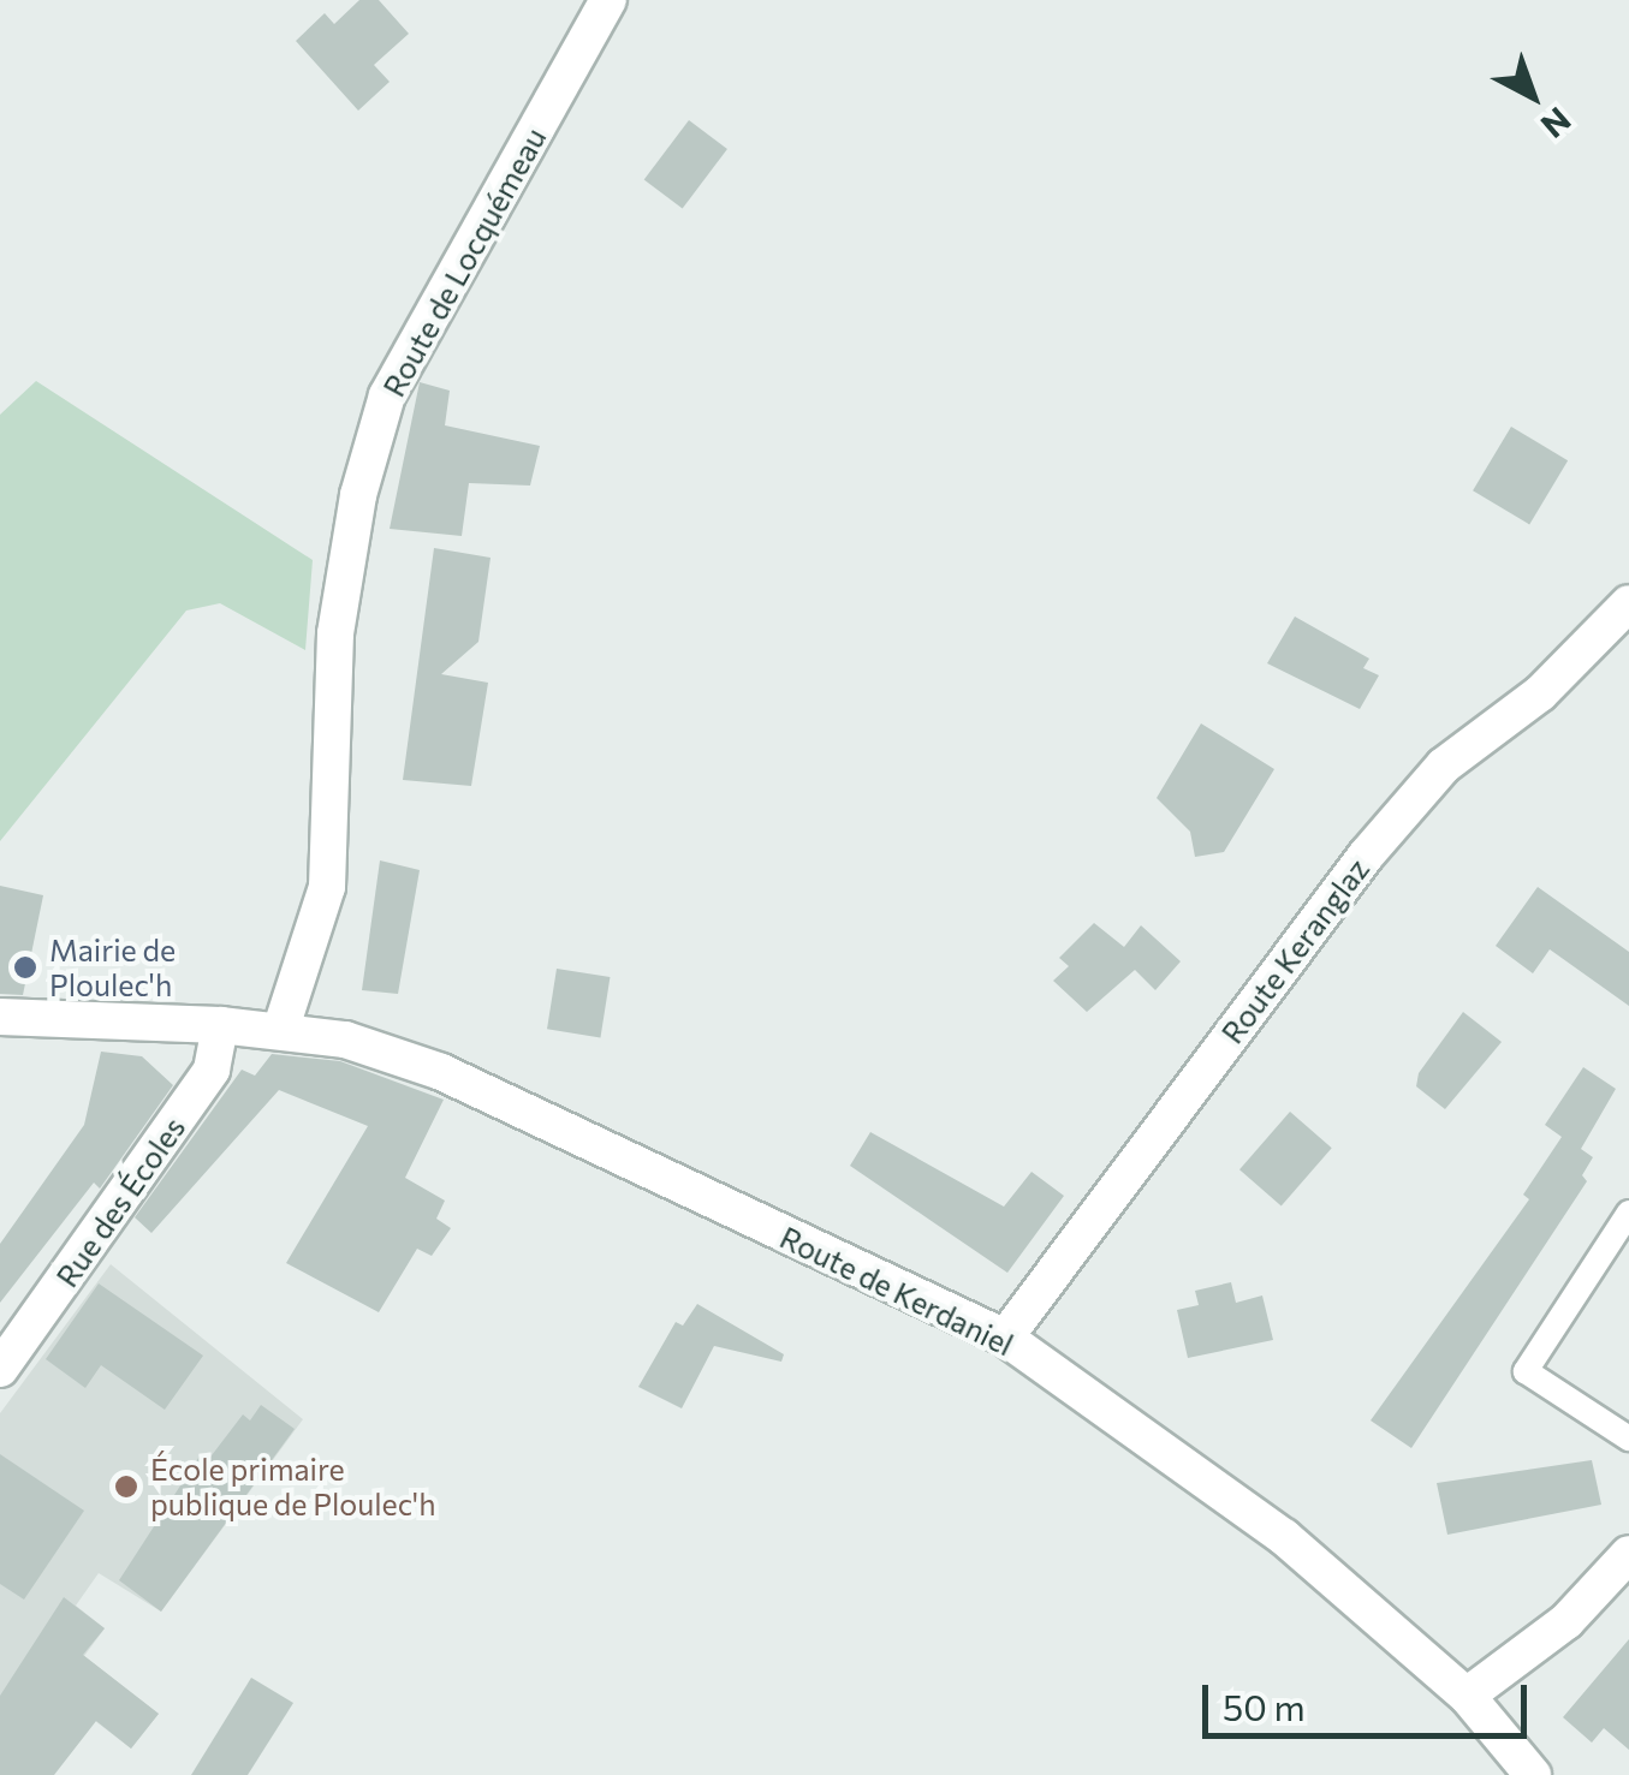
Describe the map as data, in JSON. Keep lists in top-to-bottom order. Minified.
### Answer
{"streets":{"street":["Route de Locquémeau","Route Keranglaz","Rue des Écoles","Route de Kerdaniel"]},"crossings":[["Route de Locquémeau","Route de Kerdaniel"],["Route Keranglaz","Route de Kerdaniel"],["Rue des Écoles","Route de Kerdaniel"]],"places":["Mairie de Ploulec'h","École primaire publique de Ploulec'h"],"scale_bar":"50 m","north":"bottom right"}
